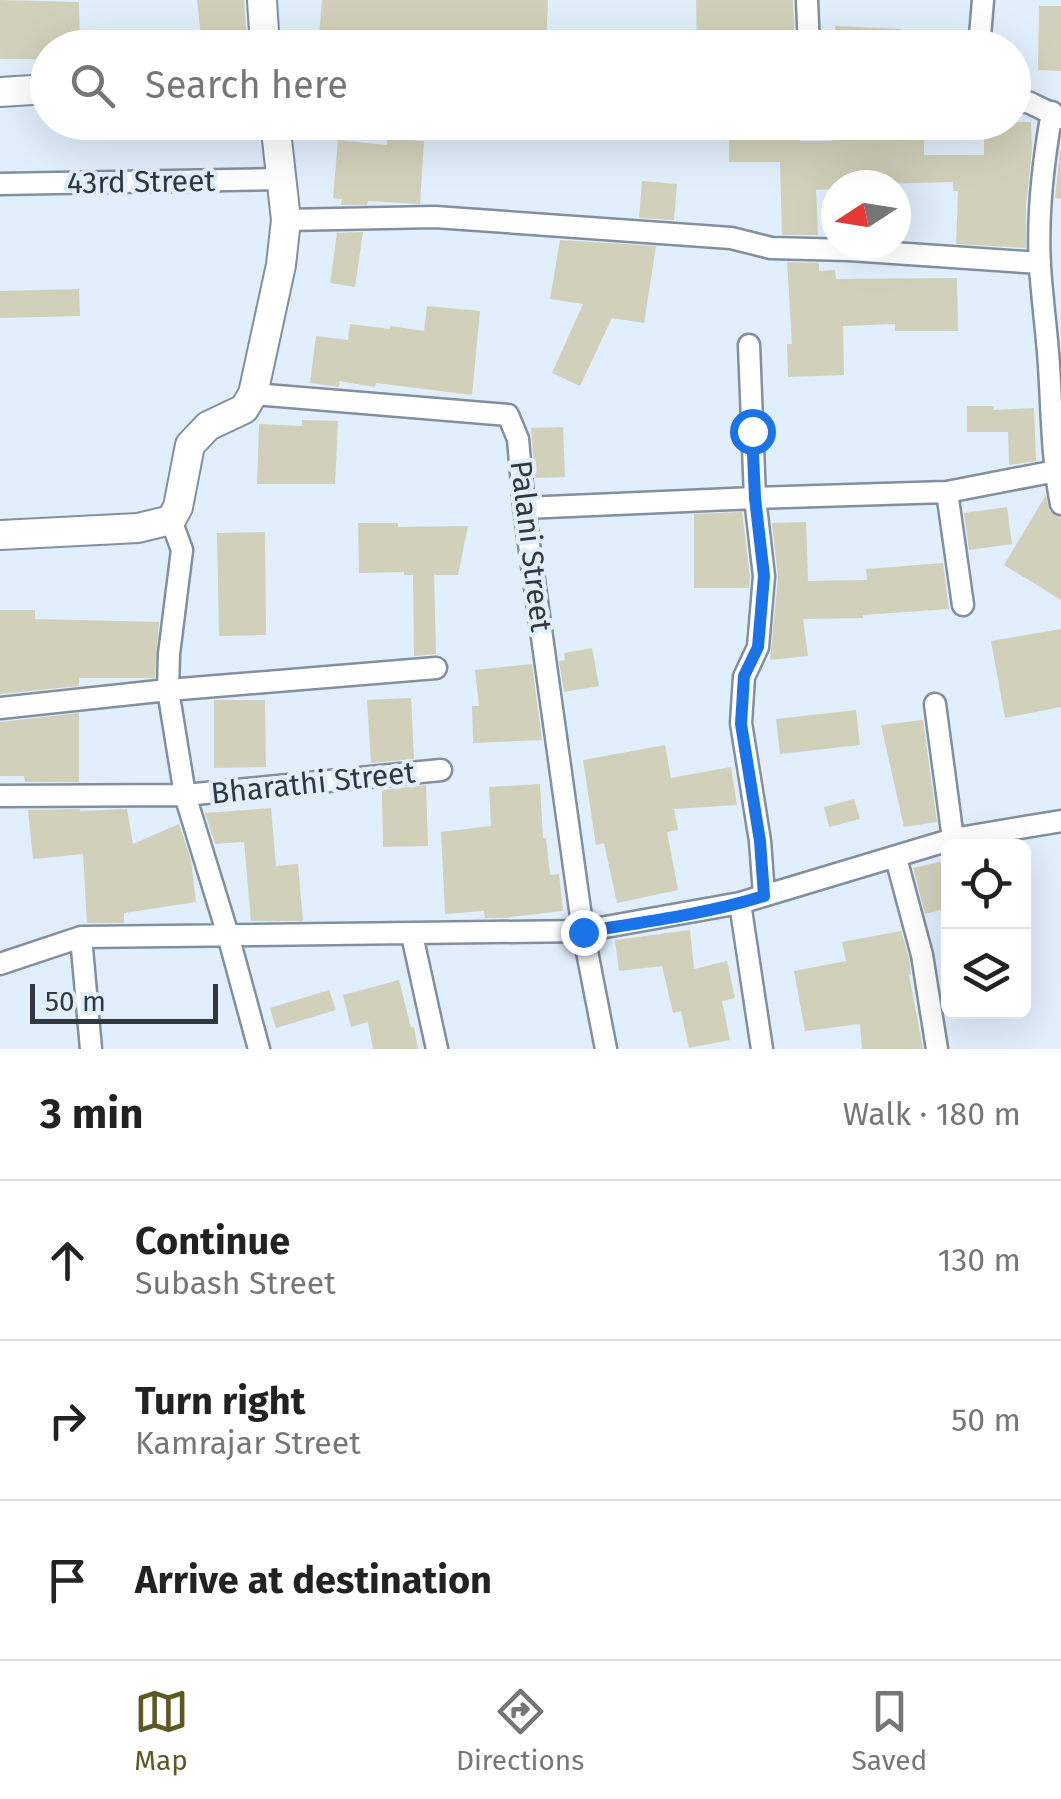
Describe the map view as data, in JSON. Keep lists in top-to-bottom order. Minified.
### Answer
{"streets":{"street":["43rd Street","Palani Street","Bharathi Street"]},"scale_bar":"50 m","north":"left","page":{"search":"Search here","scale":"50 m","heading":["3 min","Walk · 180 m"],"list":[["Continue","Subash Street","130 m"],["Turn right","Kamrajar Street","50 m"],"Arrive at destination"],"nav":["Map","Directions","Saved"]}}
